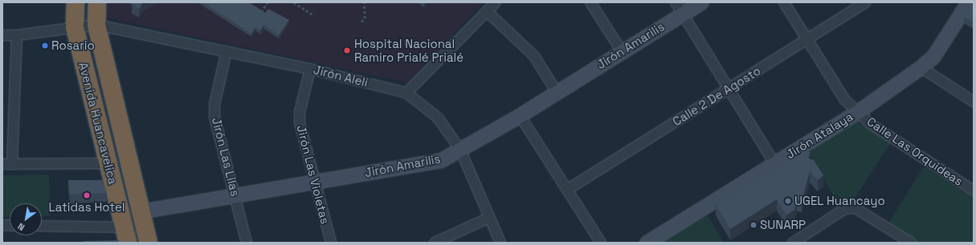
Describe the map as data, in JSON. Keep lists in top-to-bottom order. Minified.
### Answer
{"streets":{"highway":["Avenida Huancavelica"],"street":["Jirón Amarilis","Jirón Alelí","Calle 2 De Agosto","Jirón Atalaya","Calle Las Orquideas","Jirón Las Lilas","Jirón Las Violetas"]},"crossings":[["Jirón Amarilis","Jirón Alelí"],["Jirón Amarilis","Avenida Huancavelica"],["Jirón Amarilis","Jirón Las Lilas"],["Jirón Amarilis","Jirón Las Violetas"],["Jirón Alelí","Avenida Huancavelica"],["Jirón Alelí","Jirón Las Lilas"],["Jirón Alelí","Jirón Las Violetas"],["Calle 2 De Agosto","Calle Las Orquideas"],["Jirón Atalaya","Calle Las Orquideas"]],"places":["Rosario","Hospital Nacional Ramiro Prialé Prialé","Latidas Hotel","UGEL Huancayo","SUNARP"],"north":"bottom left"}
